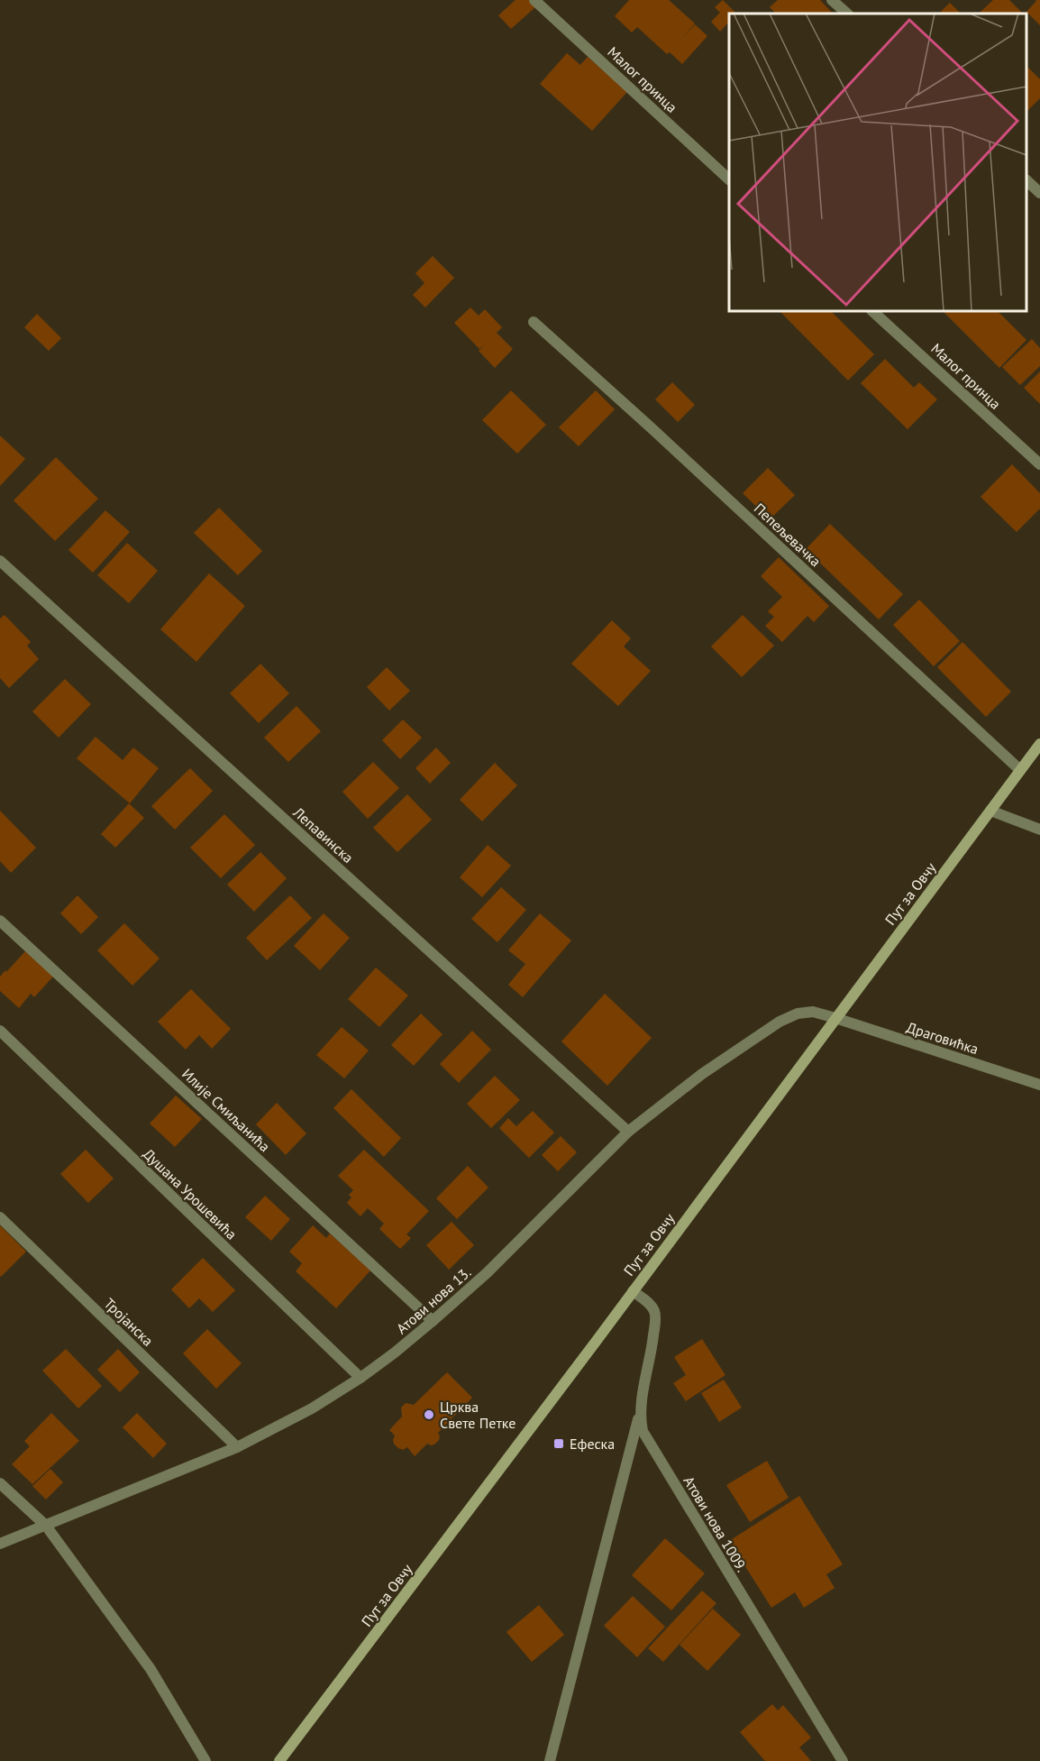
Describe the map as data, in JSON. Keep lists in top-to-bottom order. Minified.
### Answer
{"streets":{"street":["Малог принца","Пепељевачка","Лепавинска","Пут за Овчу","Драговићка","Илије Смиљанића","Душана Урошевића","Атови нова 13.","Тројанска","Атови нова 1009."]},"crossings":[["Пепељевачка","Пут за Овчу"],["Лепавинска","Атови нова 13."],["Пут за Овчу","Драговићка"],["Пут за Овчу","Атови нова 13."],["Пут за Овчу","Атови нова 1009."],["Драговићка","Атови нова 13."],["Илије Смиљанића","Атови нова 13."],["Душана Урошевића","Атови нова 13."],["Атови нова 13.","Тројанска"]],"places":{"other":["Црква Свете Петке"],"transit":["Ефеска"]}}
